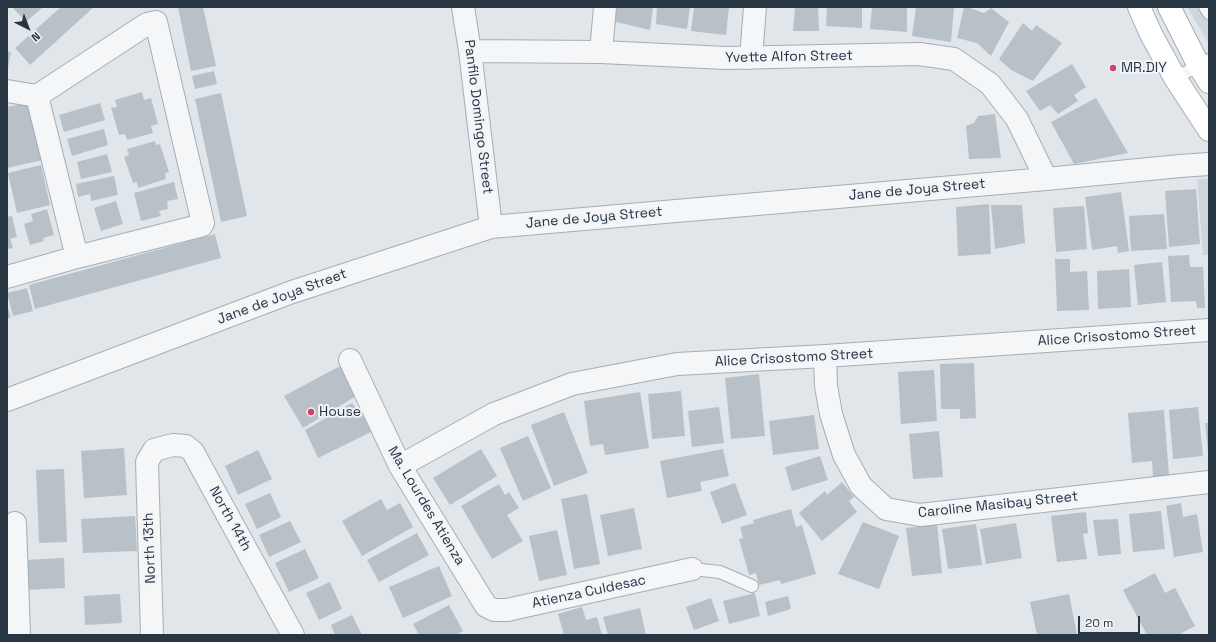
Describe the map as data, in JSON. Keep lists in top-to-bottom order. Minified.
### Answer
{"streets":{"street":["Yvette Alfon Street","Panfilo Domingo Street","Jane de Joya Street","Alice Crisostomo Street","Caroline Masibay Street","Ma. Lourdes Atienza","North 14th","North 13th","Atienza Culdesac"]},"crossings":[["Yvette Alfon Street","Panfilo Domingo Street"],["Yvette Alfon Street","Jane de Joya Street"],["Panfilo Domingo Street","Jane de Joya Street"],["Alice Crisostomo Street","Caroline Masibay Street"],["Alice Crisostomo Street","Ma. Lourdes Atienza"],["Ma. Lourdes Atienza","Atienza Culdesac"],["North 14th","North 13th"]],"places":["MR.DIY","House"],"scale_bar":"20 m","north":"bottom right"}
